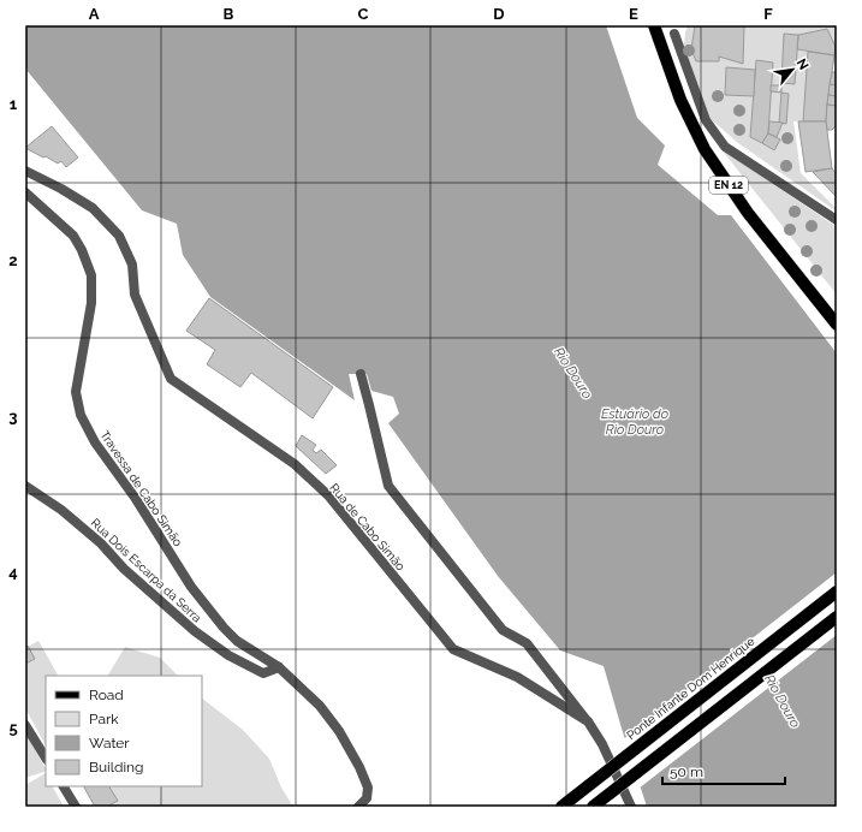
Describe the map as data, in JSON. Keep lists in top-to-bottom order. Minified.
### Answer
{"streets":{"main road":["EN 12","Ponte Infante Dom Henrique"],"street":["Travessa de Cabo Simão","Rua de Cabo Simão","Rua Dois Escarpa da Serra"]},"crossings":[["Travessa de Cabo Simão","Rua Dois Escarpa da Serra"]],"water":["Rio Douro","Estuário do Rio Douro"],"legend":["Road","Park","Water","Building"],"scale_bar":"50 m","north":"top right","grid":{"columns":["A","B","C","D","E","F"],"rows":["1","2","3","4","5"]}}
